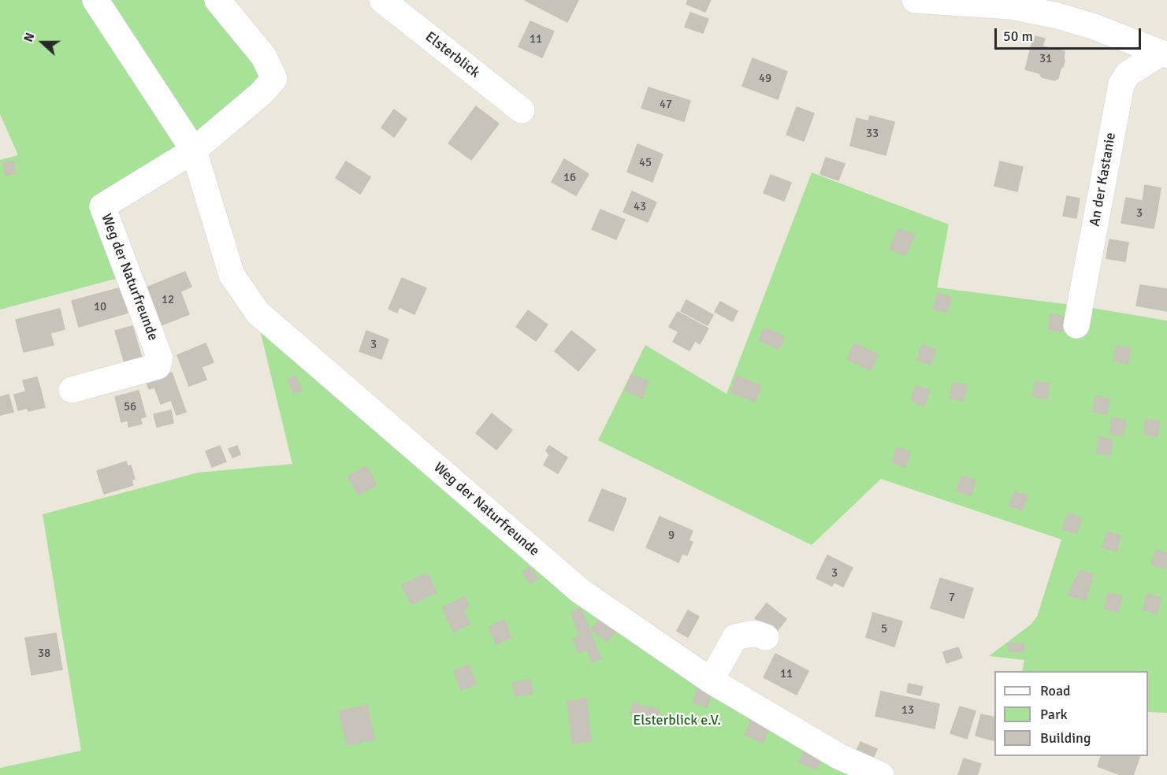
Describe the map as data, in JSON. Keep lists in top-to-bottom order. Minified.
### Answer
{"streets":{"street":["Elsterblick","An der Kastanie","Weg der Naturfreunde"]},"parks":["Elsterblick e.V."],"house_numbers":["11","31","49","47","33","45","16","43","3","12","10","3","56","9","3","7","5","38","11","13"],"legend":["Road","Park","Building"],"scale_bar":"50 m","north":"left"}
